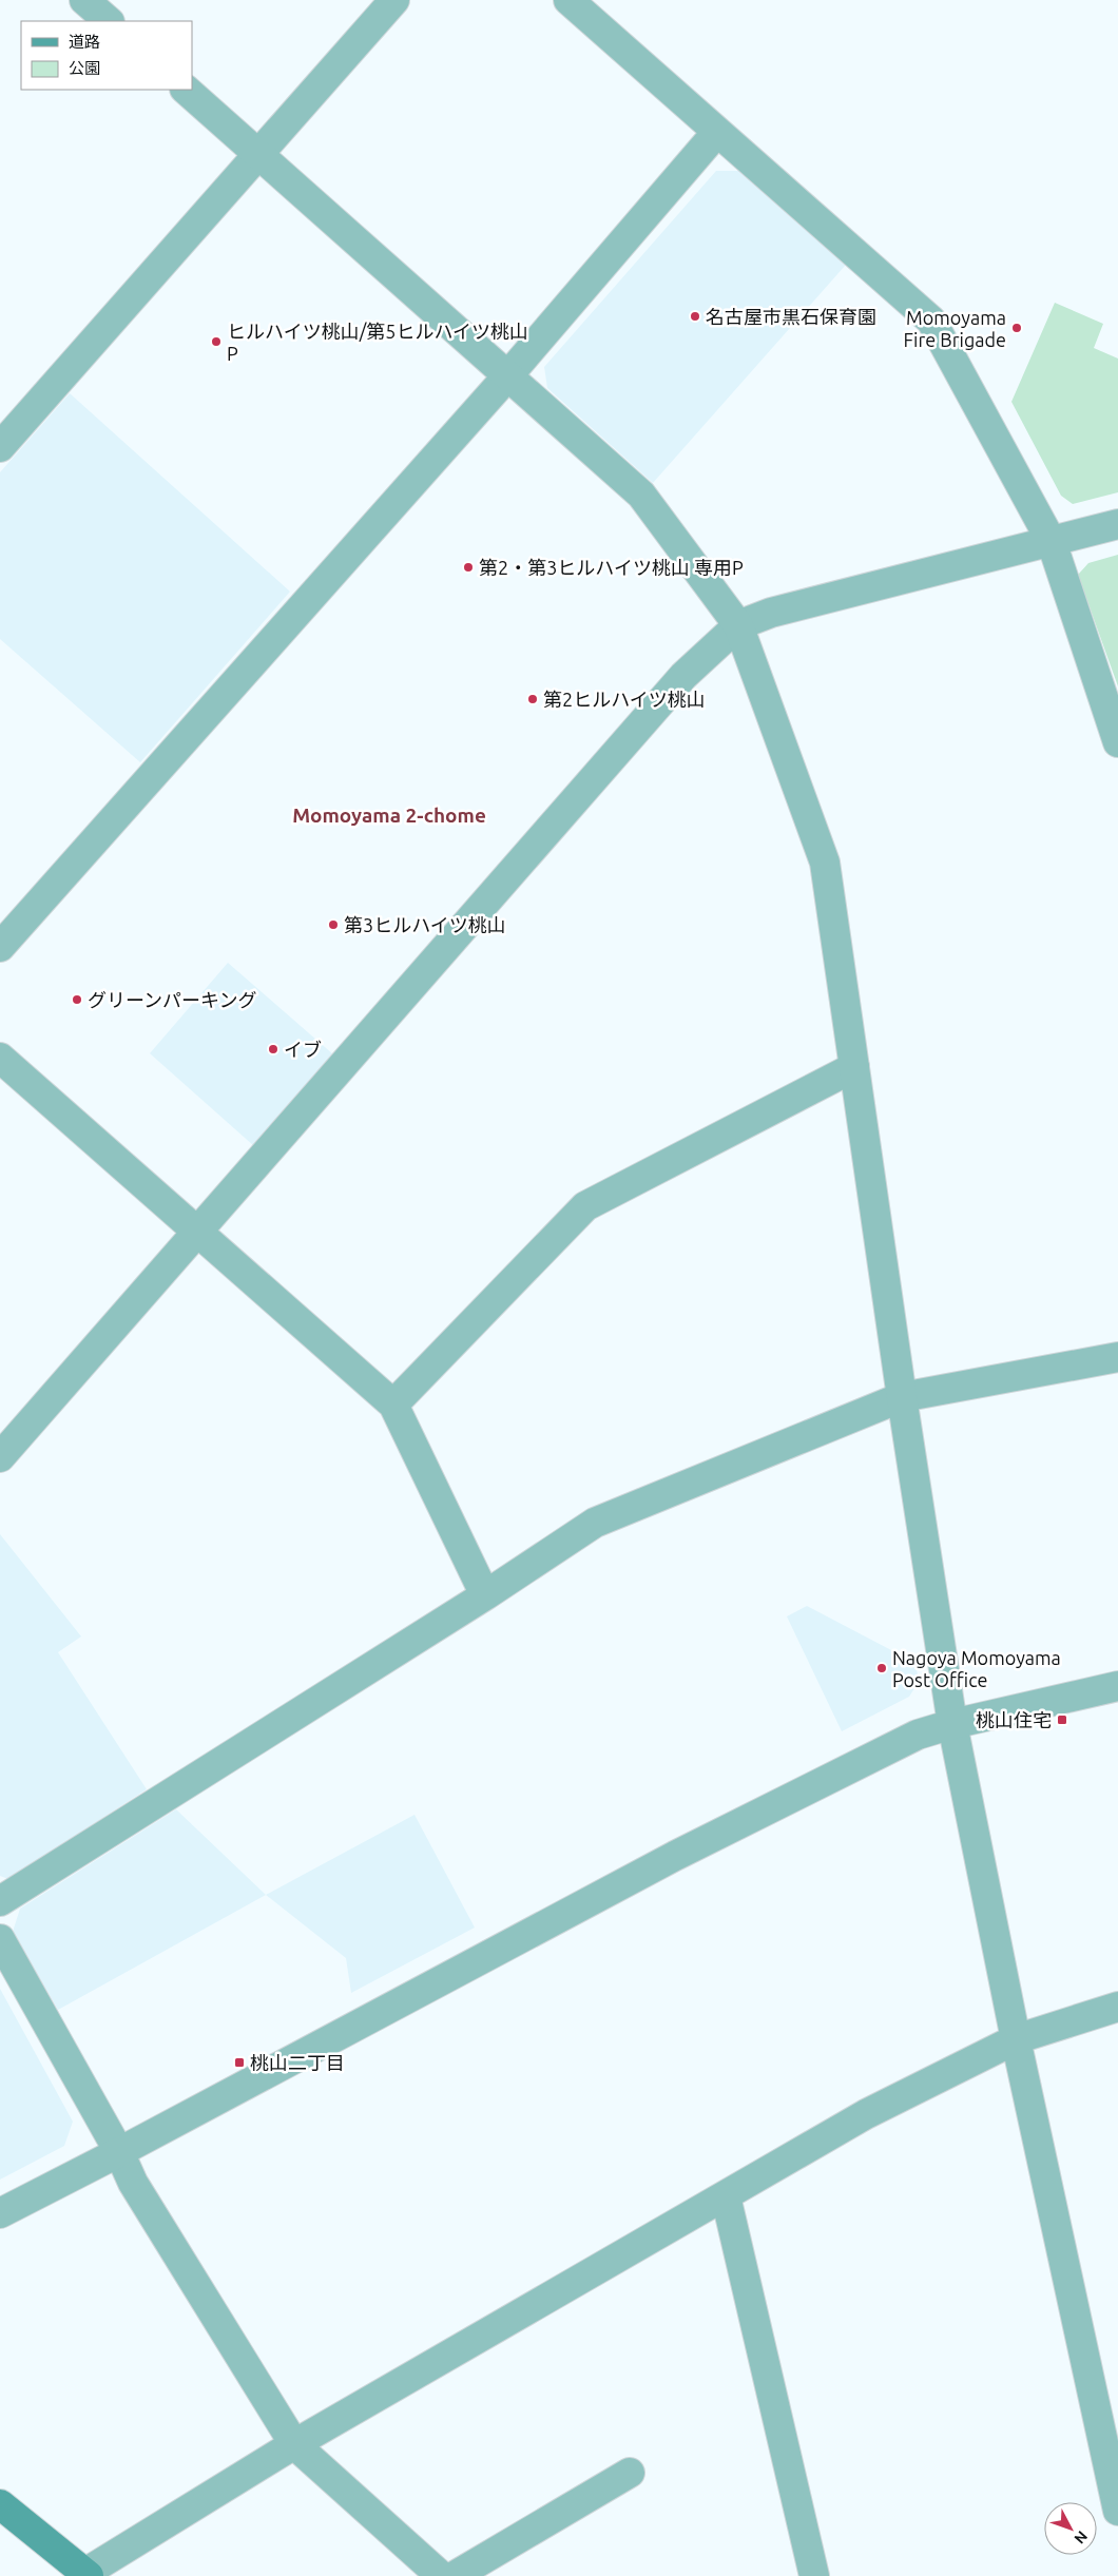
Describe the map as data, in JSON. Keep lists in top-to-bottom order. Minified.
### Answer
{"districts":["Momoyama 2-chome"],"places":{"other":["名古屋市黒石保育園","Momoyama Fire Brigade","ヒルハイツ桃山/第5ヒルハイツ桃山 P","第2・第3ヒルハイツ桃山 専用P","第2ヒルハイツ桃山","第3ヒルハイツ桃山","グリーンパーキング","イブ","Nagoya Momoyama Post Office"],"transit":["桃山住宅","桃山二丁目"]},"legend":["道路","公園"],"north":"bottom right"}
